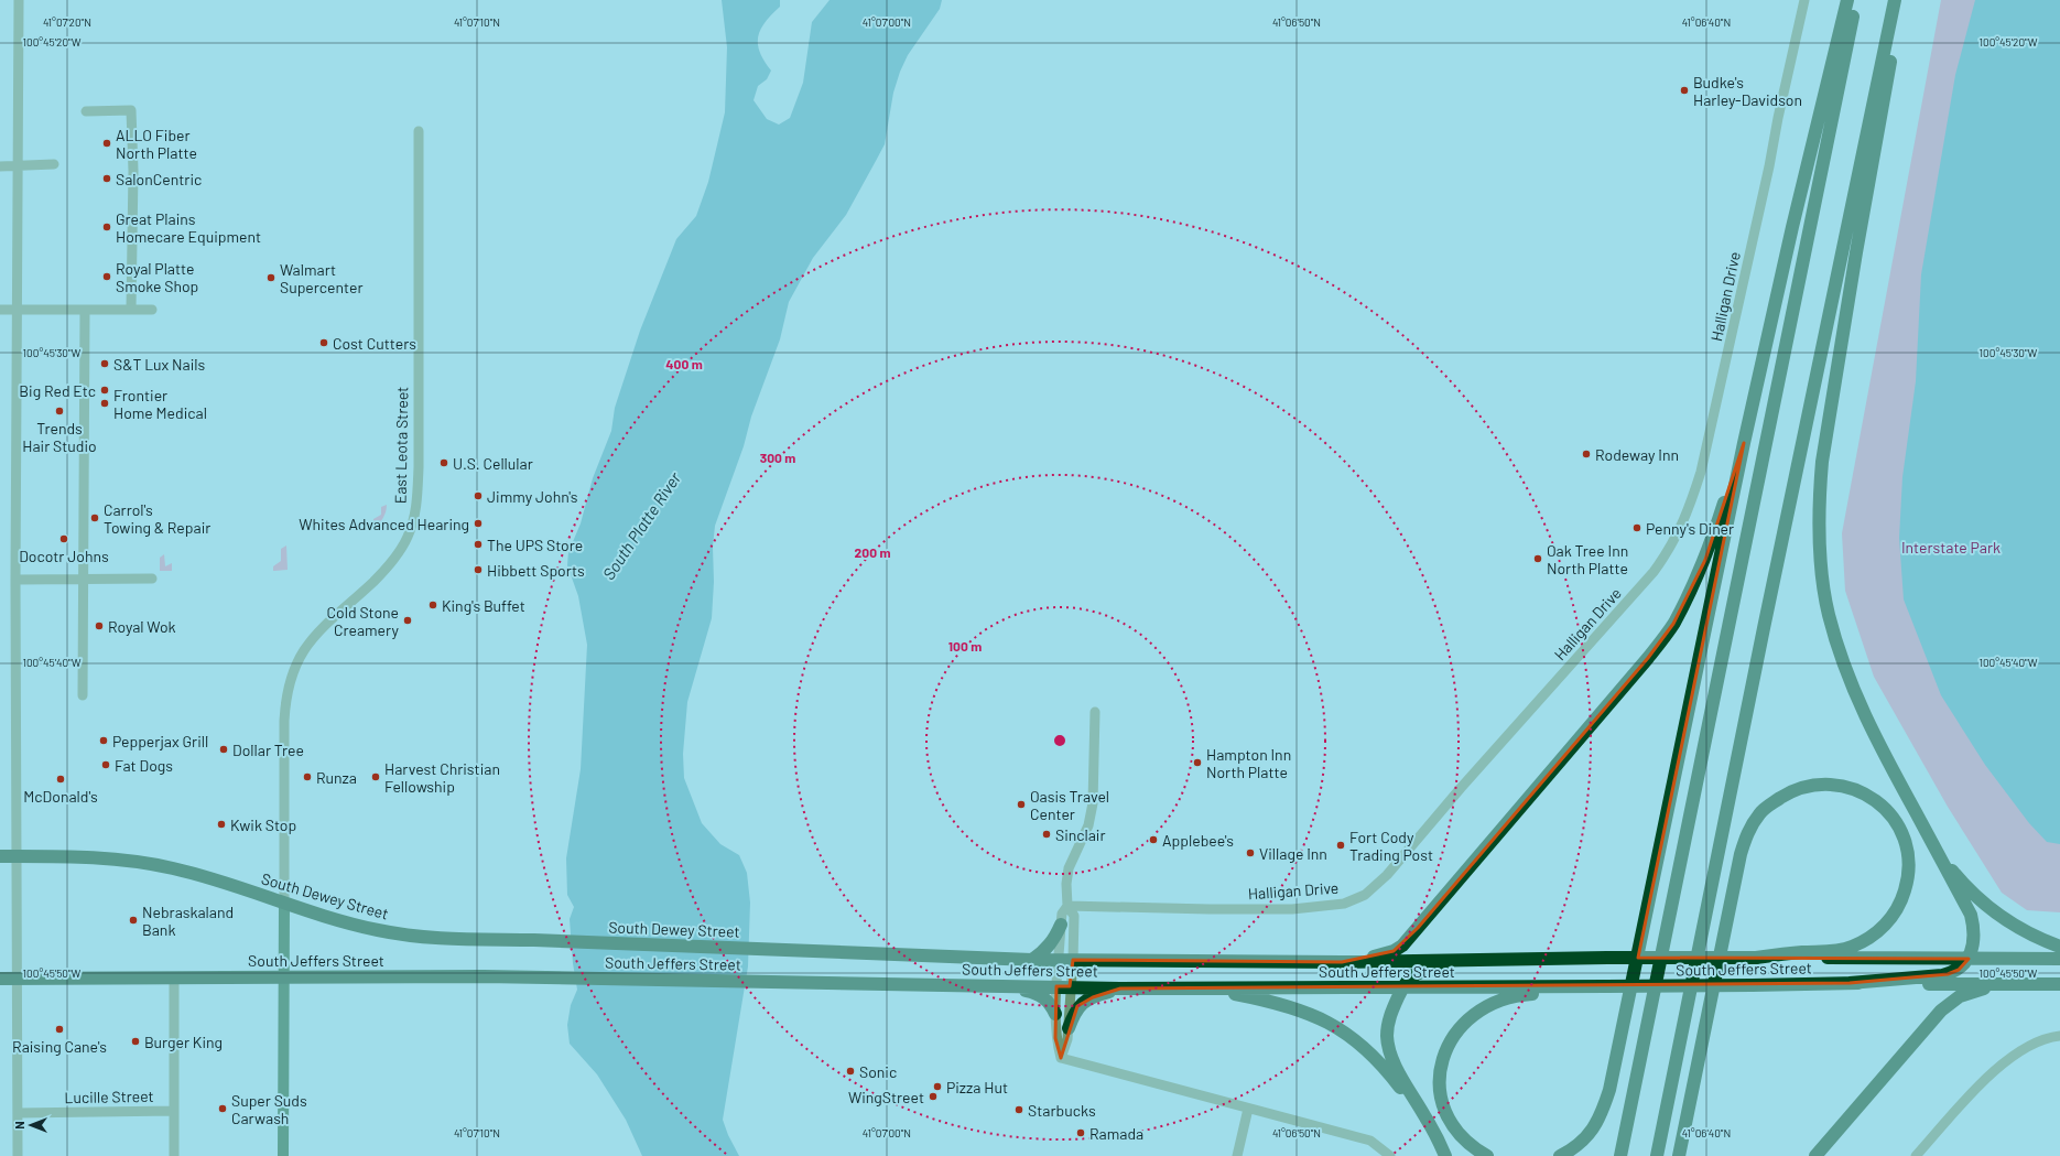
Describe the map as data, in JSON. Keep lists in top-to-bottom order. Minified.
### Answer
{"streets":{"highway":["South Dewey Street","South Jeffers Street"],"main road":["East Leota Street"],"street":["Halligan Drive","Lucille Street"]},"crossings":[["East Leota Street","South Dewey Street"],["East Leota Street","South Jeffers Street"],["South Dewey Street","South Jeffers Street"]],"water":["South Platte River"],"parks":["Interstate Park"],"places":["Budke's Harley-Davidson","ALLO Fiber North Platte","SalonCentric","Great Plains Homecare Equipment","Royal Platte Smoke Shop","Walmart Supercenter","Cost Cutters","S&T Lux Nails","Big Red Etc","Frontier Home Medical","Trends Hair Studio","Rodeway Inn","U.S. Cellular","Jimmy John's","Carrol's Towing & Repair","Whites Advanced Hearing","Penny's Diner","Docotr Johns","The UPS Store","Oak Tree Inn North Platte","Hibbett Sports","King's Buffet","Cold Stone Creamery","Royal Wok","Pepperjax Grill","Dollar Tree","Hampton Inn North Platte","Fat Dogs","Runza","Harvest Christian Fellowship","McDonald's","Oasis Travel Center","Kwik Stop","Sinclair","Applebee's","Fort Cody Trading Post","Village Inn","Nebraskaland Bank","Raising Cane's","Burger King","Sonic","Pizza Hut","WingStreet","Super Suds Carwash","Starbucks","Ramada"],"north":"left","coordinates":["41°07'20\"N","41°07'10\"N","41°07'00\"N","41°06'50\"N","41°06'40\"N","100°45'20\"W","100°45'30\"W","100°45'40\"W","100°45'50\"W"],"rings":["400 m","300 m","200 m","100 m"]}
